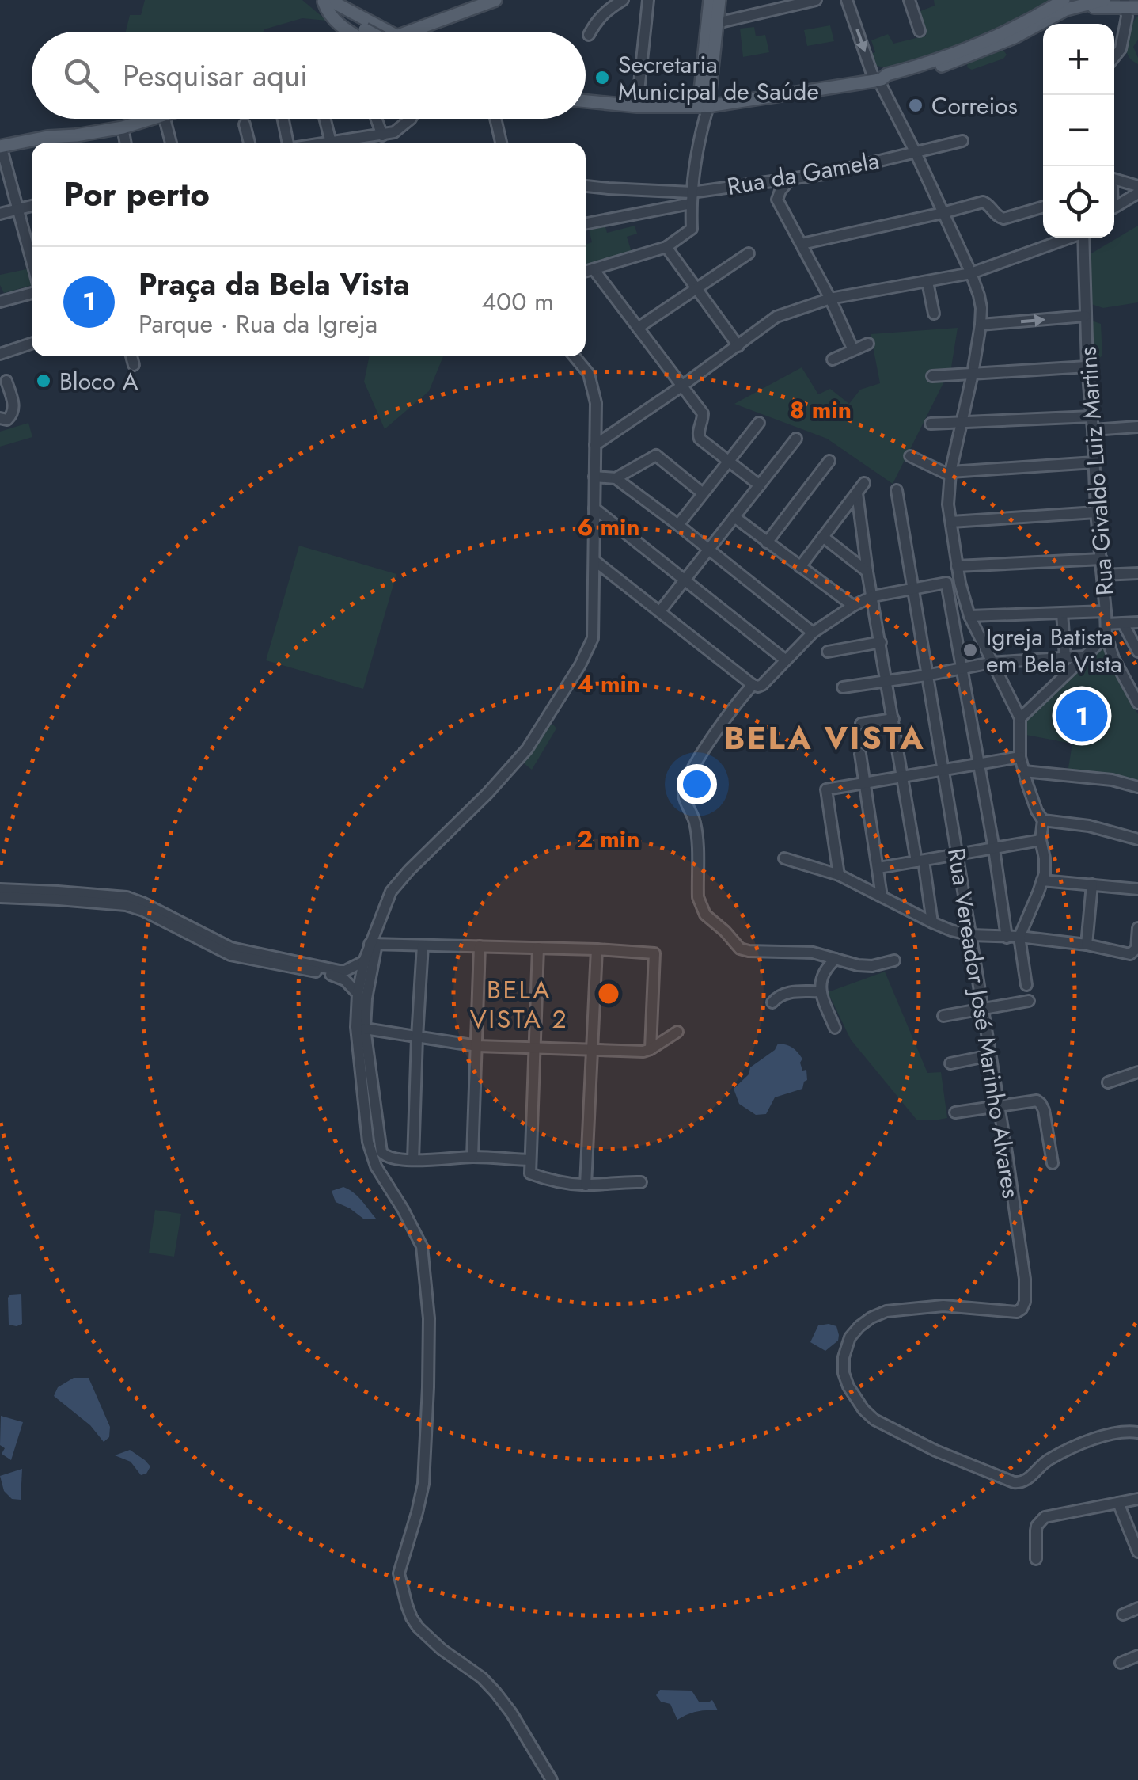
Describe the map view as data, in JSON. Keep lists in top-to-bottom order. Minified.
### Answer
{"streets":{"street":["Rua da Gamela","Rua Givaldo Luiz Martins","Rua Vereador José Marinho Alvares"]},"districts":["BELA VISTA","BELA VISTA 2"],"places":["Secretaria Municipal de Saúde","Correios","Bloco A","Igreja Batista em Bela Vista"],"page":{"map_buttons":["+","−"],"search":"Pesquisar aqui","heading":"Por perto","list":[{"mark":"1","name":"Praça da Bela Vista","note":"Parque · Rua da Igreja","value":"400 m"}],"pins":"1"},"rings":["8 min","6 min","4 min","2 min"]}
